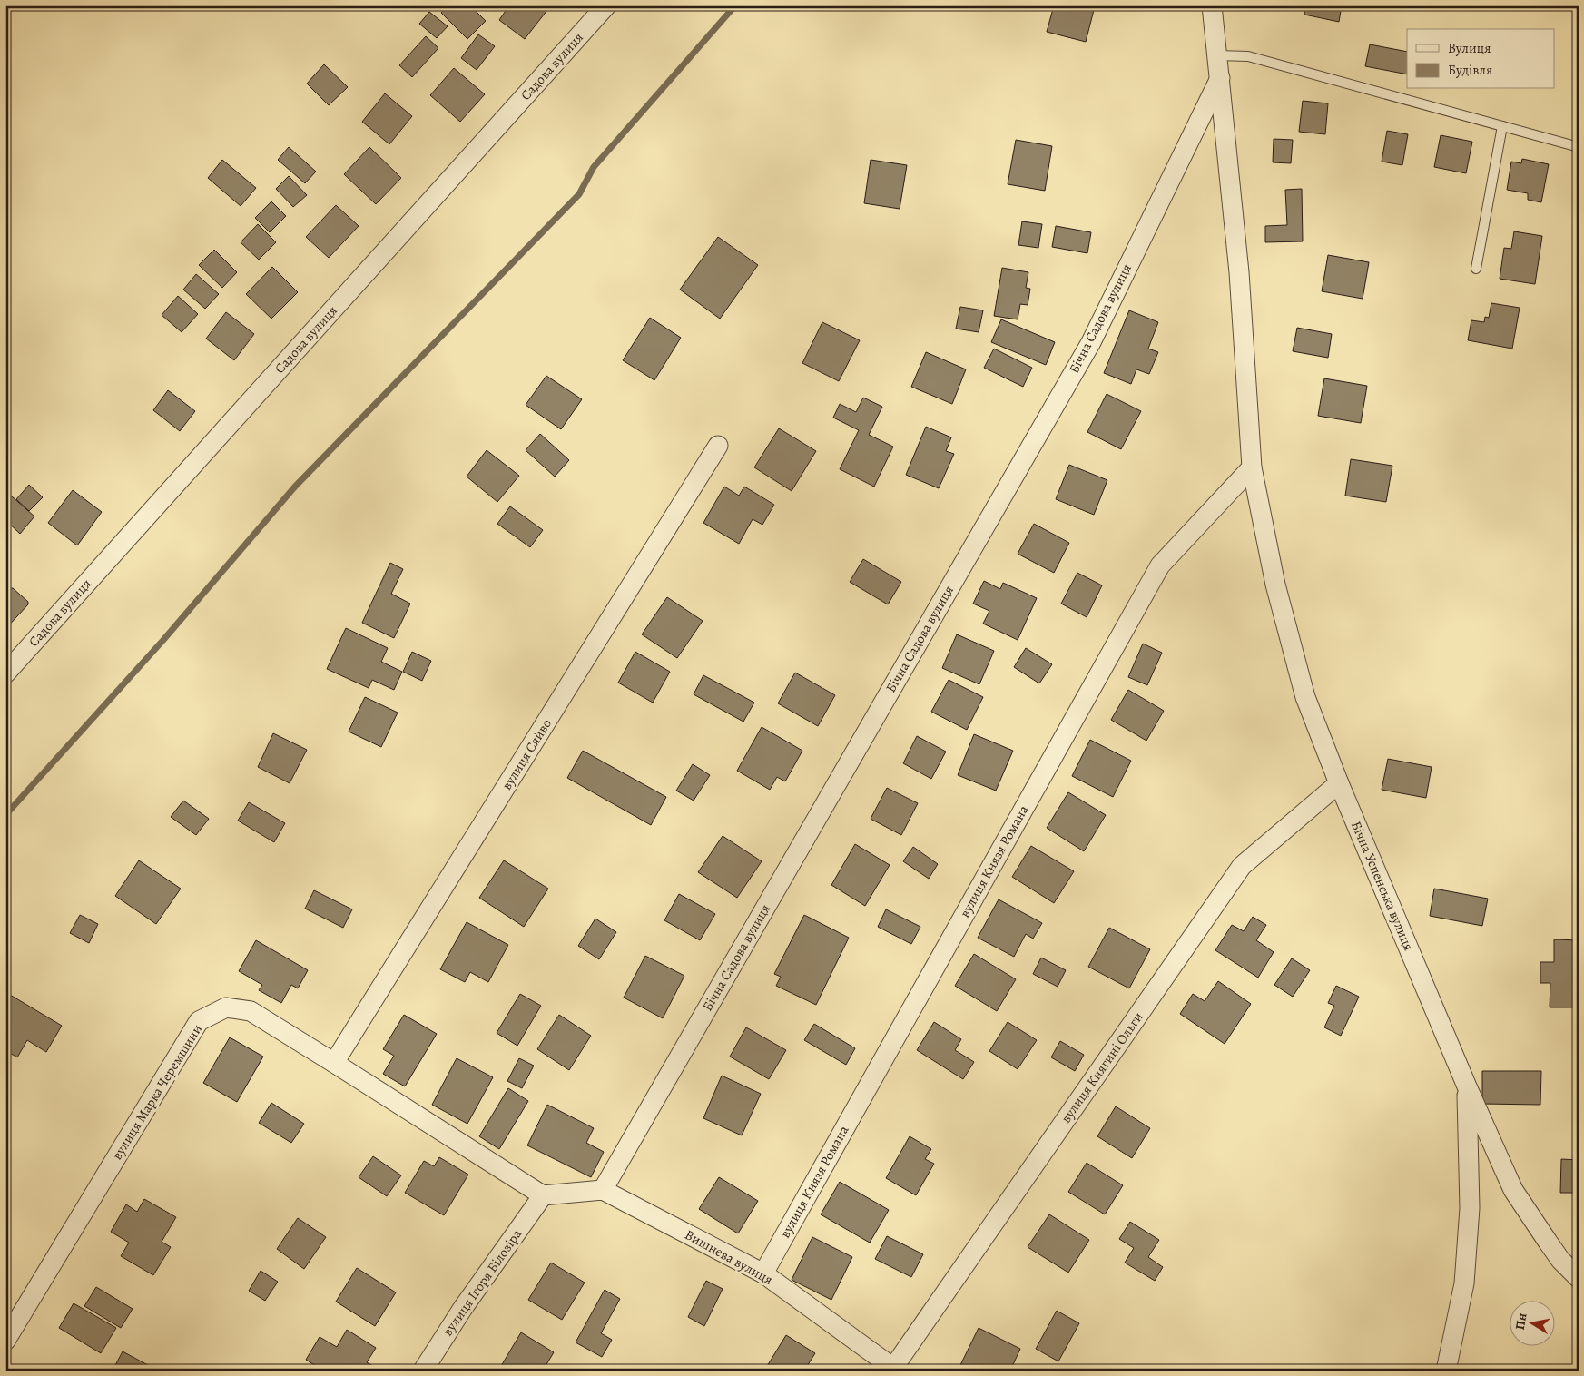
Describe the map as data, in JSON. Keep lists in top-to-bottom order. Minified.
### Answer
{"streets":{"street":["Садова вулиця","Бічна Садова вулиця","вулиця Сяйво","вулиця Князя Романа","Бічна Успенська вулиця","вулиця Княгині Ольги","вулиця Марка Черемшини","Вишнева вулиця","вулиця Ігоря Білозіра"]},"crossings":[["Бічна Садова вулиця","Вишнева вулиця"],["вулиця Сяйво","вулиця Марка Черемшини"],["вулиця Князя Романа","Бічна Успенська вулиця"],["вулиця Князя Романа","Вишнева вулиця"],["Бічна Успенська вулиця","вулиця Княгині Ольги"],["вулиця Княгині Ольги","Вишнева вулиця"],["вулиця Марка Черемшини","вулиця Ігоря Білозіра"]],"legend":["Вулиця","Будівля"],"north":"left"}
